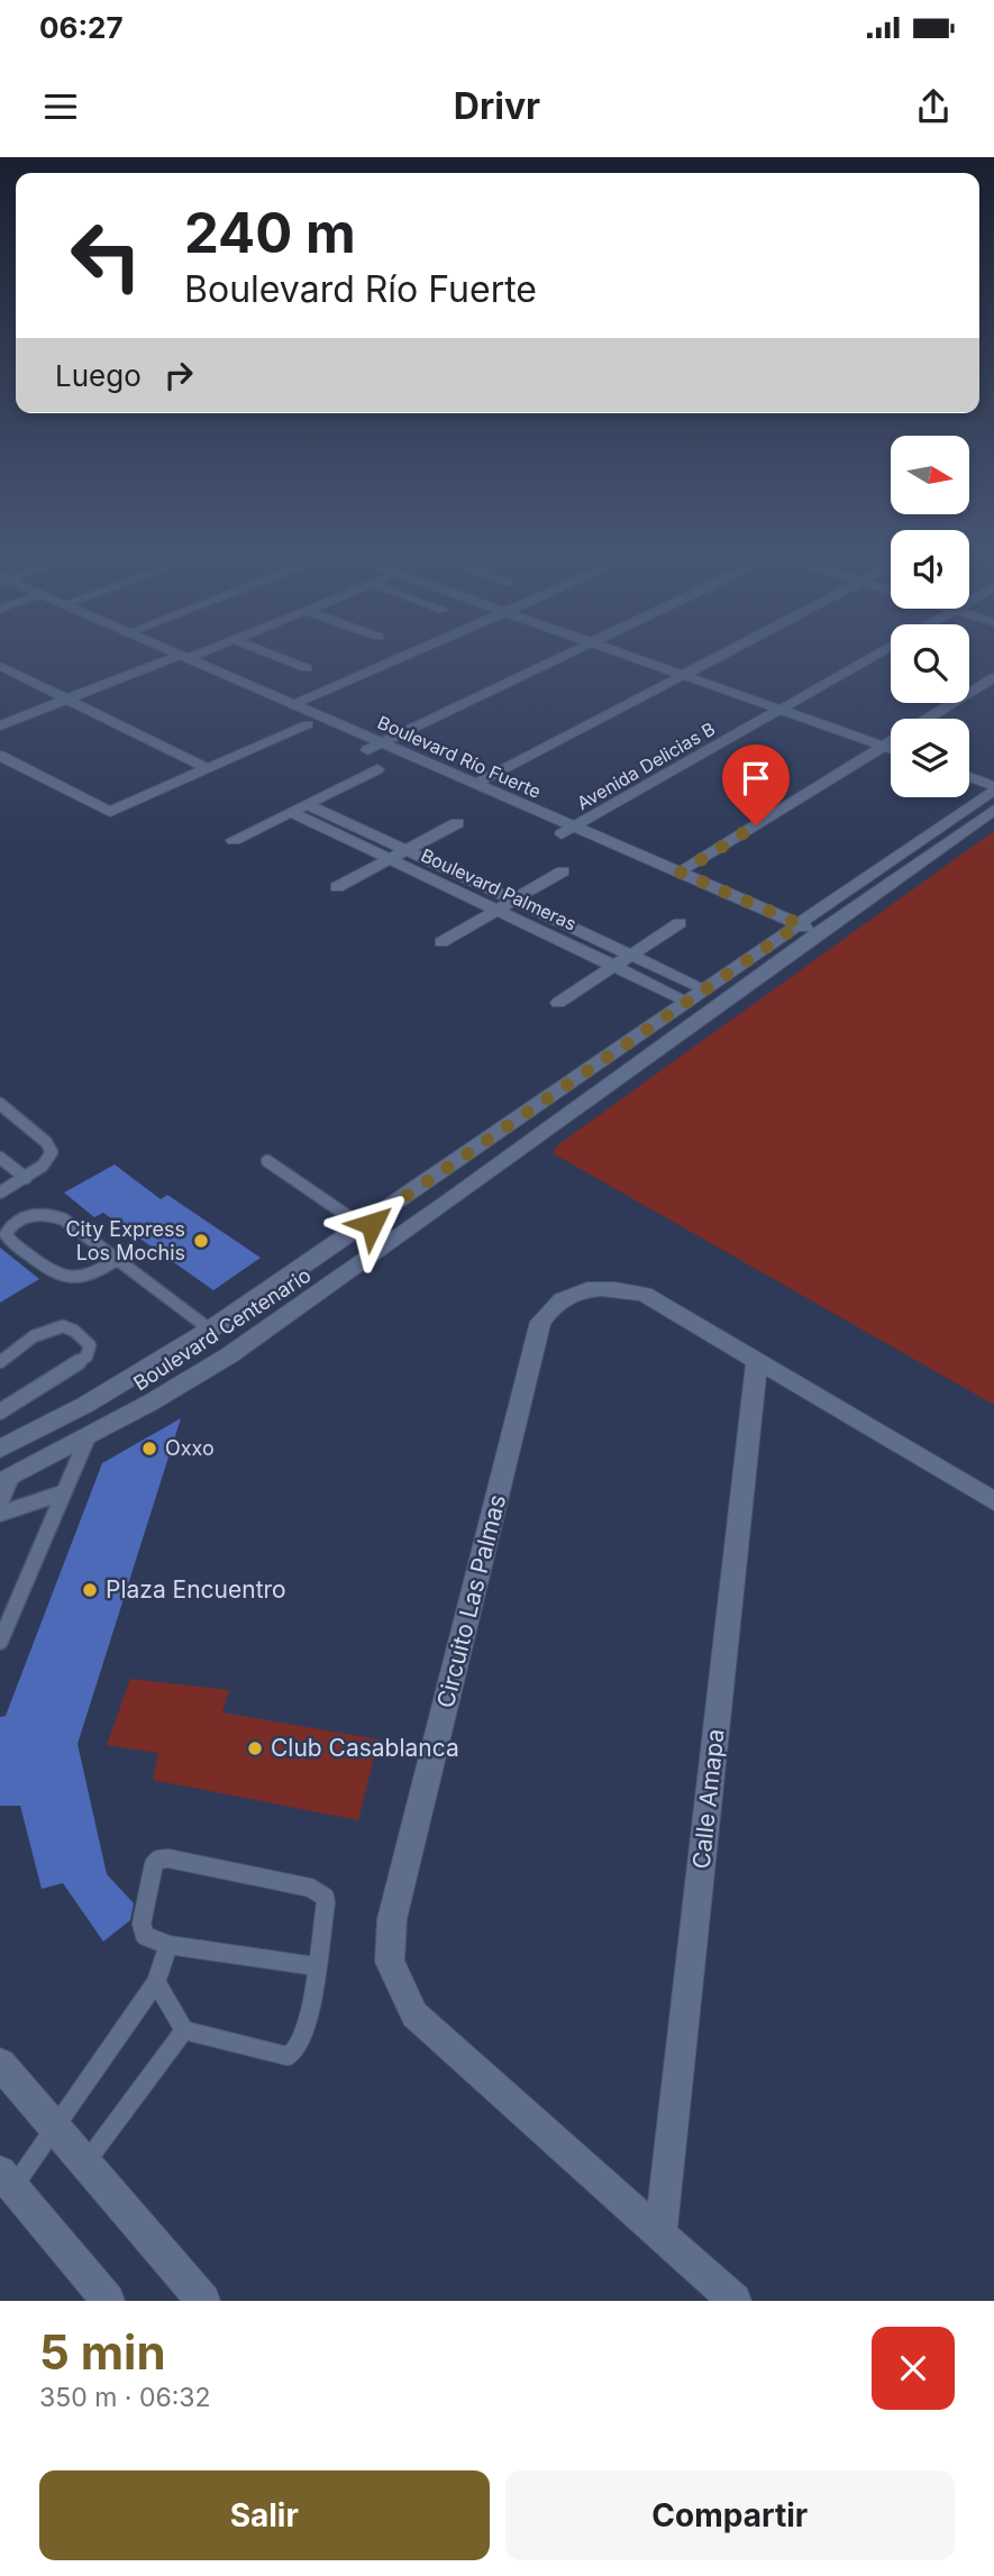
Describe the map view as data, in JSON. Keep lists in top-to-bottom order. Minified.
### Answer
{"streets":{"street":["Boulevard Río Fuerte","Avenida Delicias B","Boulevard Palmeras","Boulevard Centenario","Circuito Las Palmas","Calle Amapa"]},"crossings":[["Boulevard Río Fuerte","Avenida Delicias B"],["Boulevard Río Fuerte","Boulevard Centenario"],["Boulevard Palmeras","Boulevard Centenario"],["Circuito Las Palmas","Calle Amapa"]],"places":["City Express Los Mochis","Oxxo","Plaza Encuentro","Club Casablanca"],"north":"right","page":{"status":"06:27","header":"Drivr","turn":["240 m","Boulevard Río Fuerte"],"then":"Luego","heading":["5 min","350 m · 06:32"],"buttons":["Salir","Compartir"]}}
